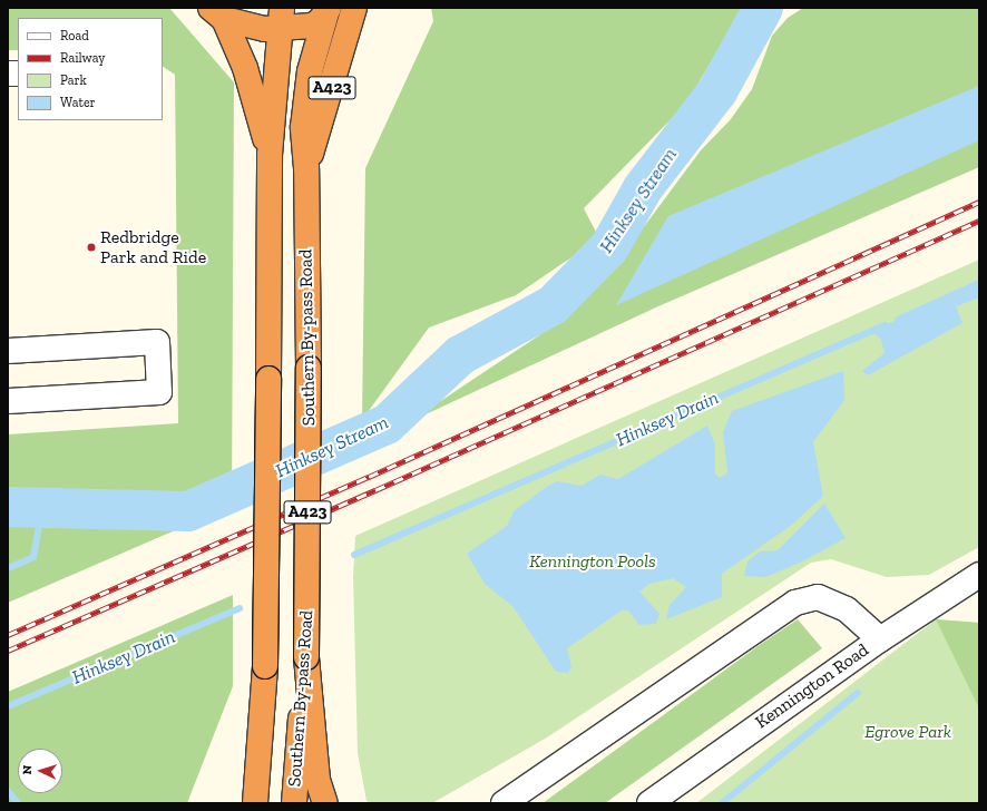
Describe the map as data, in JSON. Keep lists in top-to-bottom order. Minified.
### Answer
{"streets":{"highway":["A423","Southern By-pass Road"],"street":["Kennington Road"]},"crossings":[["A423","Southern By-pass Road"]],"water":["Hinksey Stream","Hinksey Drain"],"parks":["Kennington Pools","Egrove Park"],"places":["Redbridge Park and Ride"],"legend":["Road","Railway","Park","Water"],"north":"left"}
